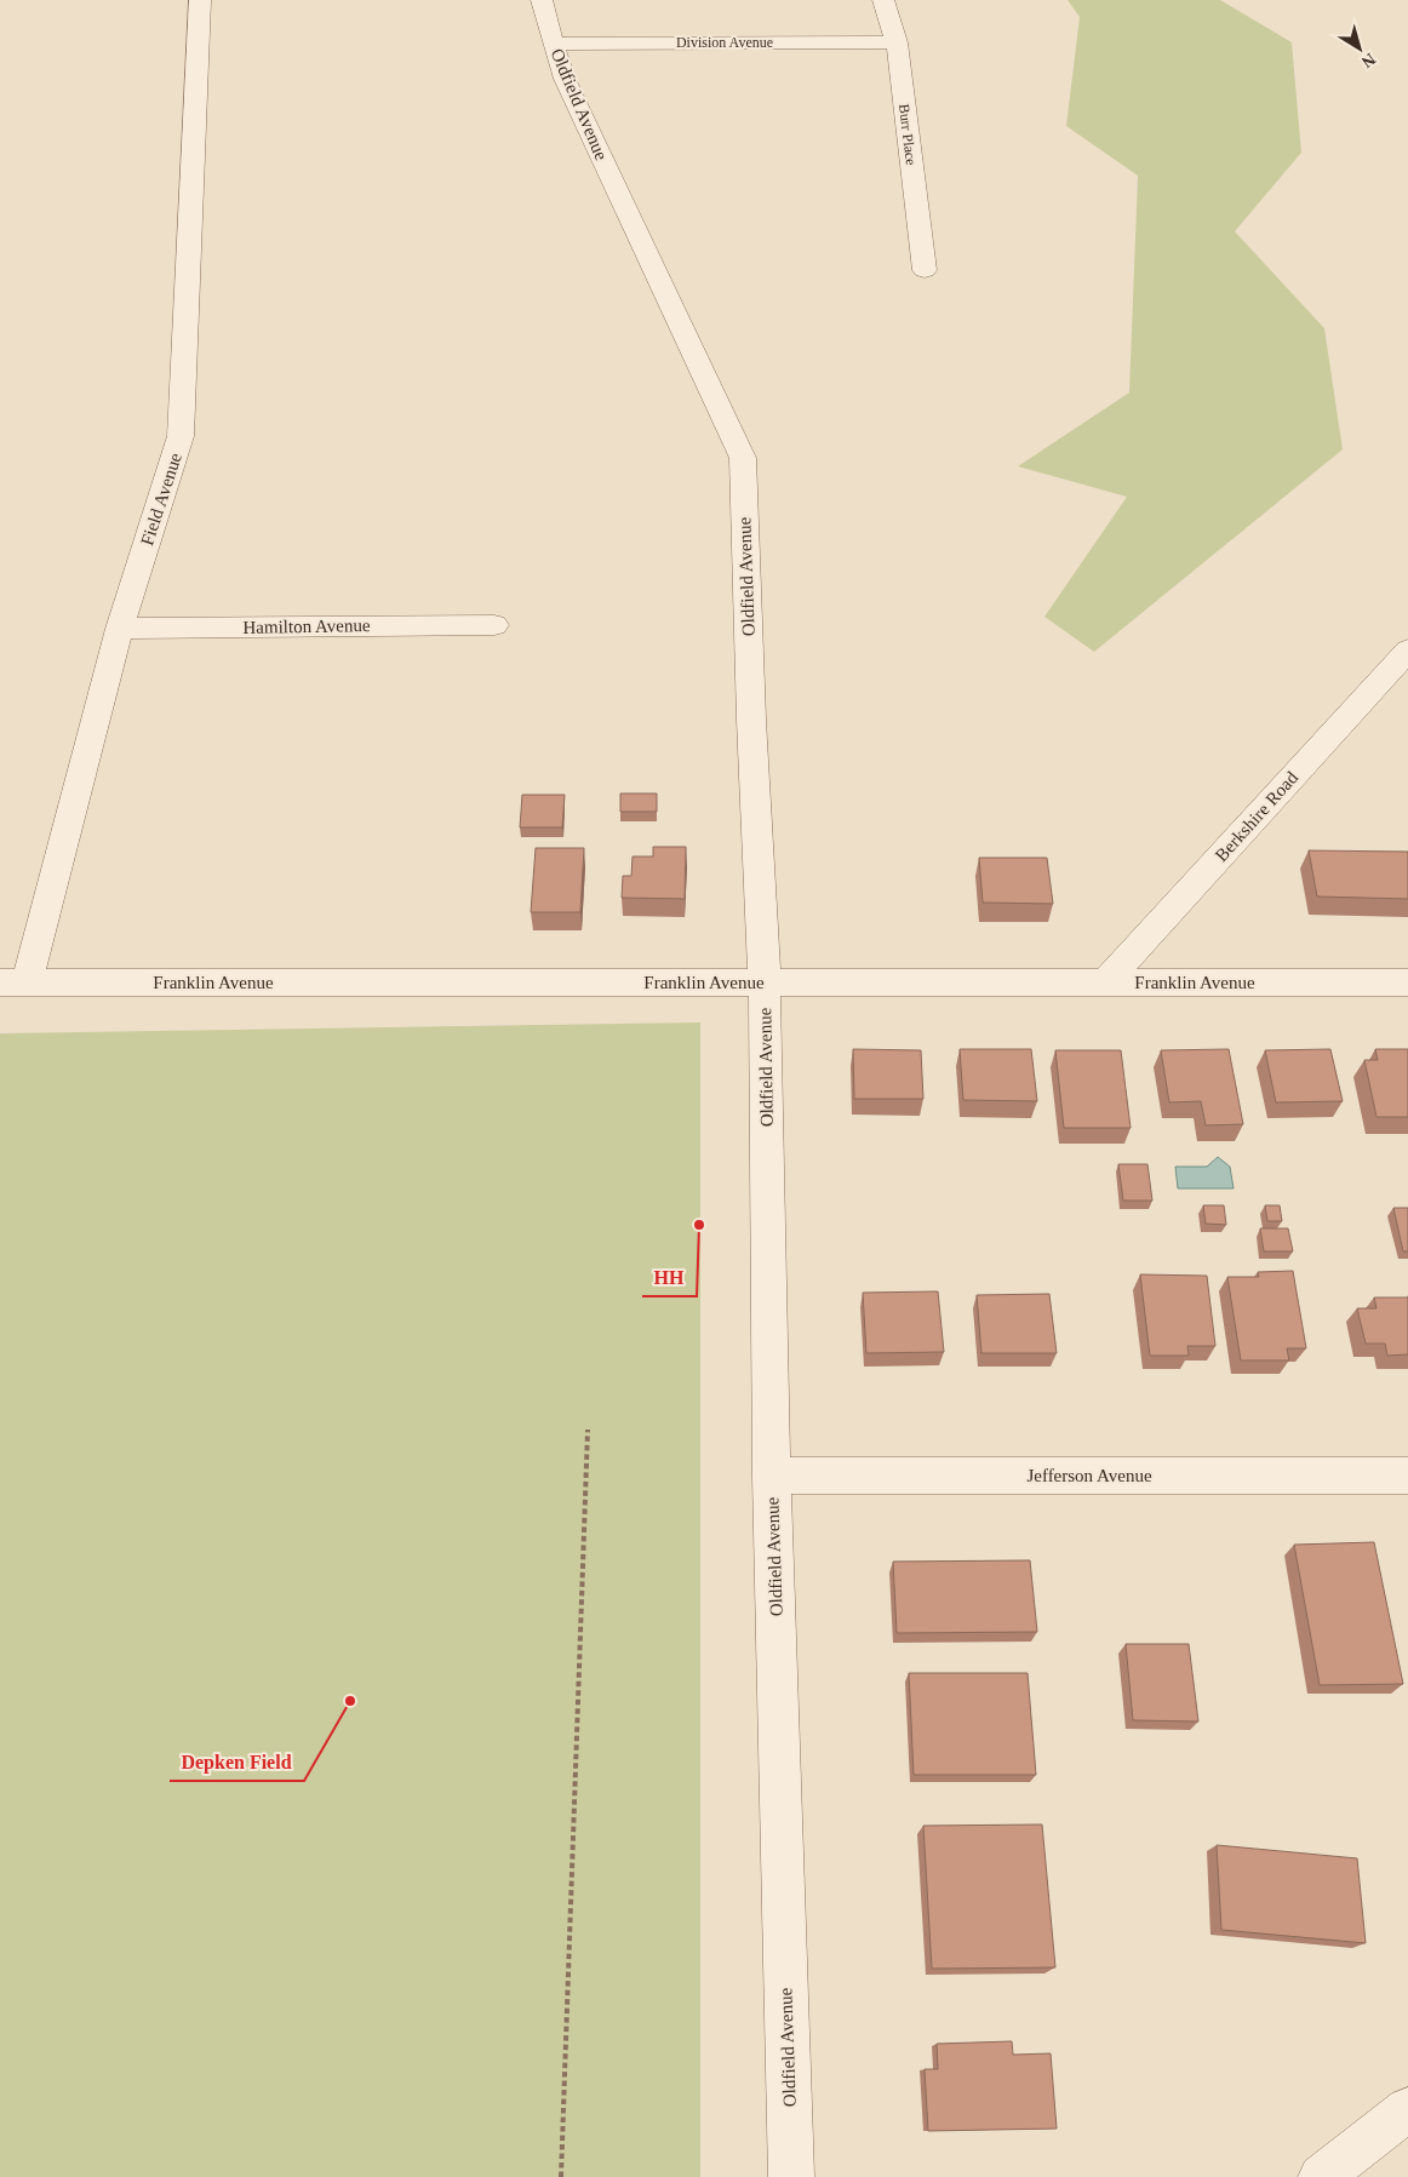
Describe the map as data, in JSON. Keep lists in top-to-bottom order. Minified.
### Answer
{"streets":{"street":["Division Avenue","Oldfield Avenue","Burr Place","Field Avenue","Hamilton Avenue","Berkshire Road","Franklin Avenue","Jefferson Avenue"]},"crossings":[["Division Avenue","Oldfield Avenue"],["Division Avenue","Burr Place"],["Oldfield Avenue","Franklin Avenue"],["Oldfield Avenue","Jefferson Avenue"],["Field Avenue","Hamilton Avenue"],["Field Avenue","Franklin Avenue"],["Berkshire Road","Franklin Avenue"]],"places":["HH","Depken Field"],"north":"bottom right"}
